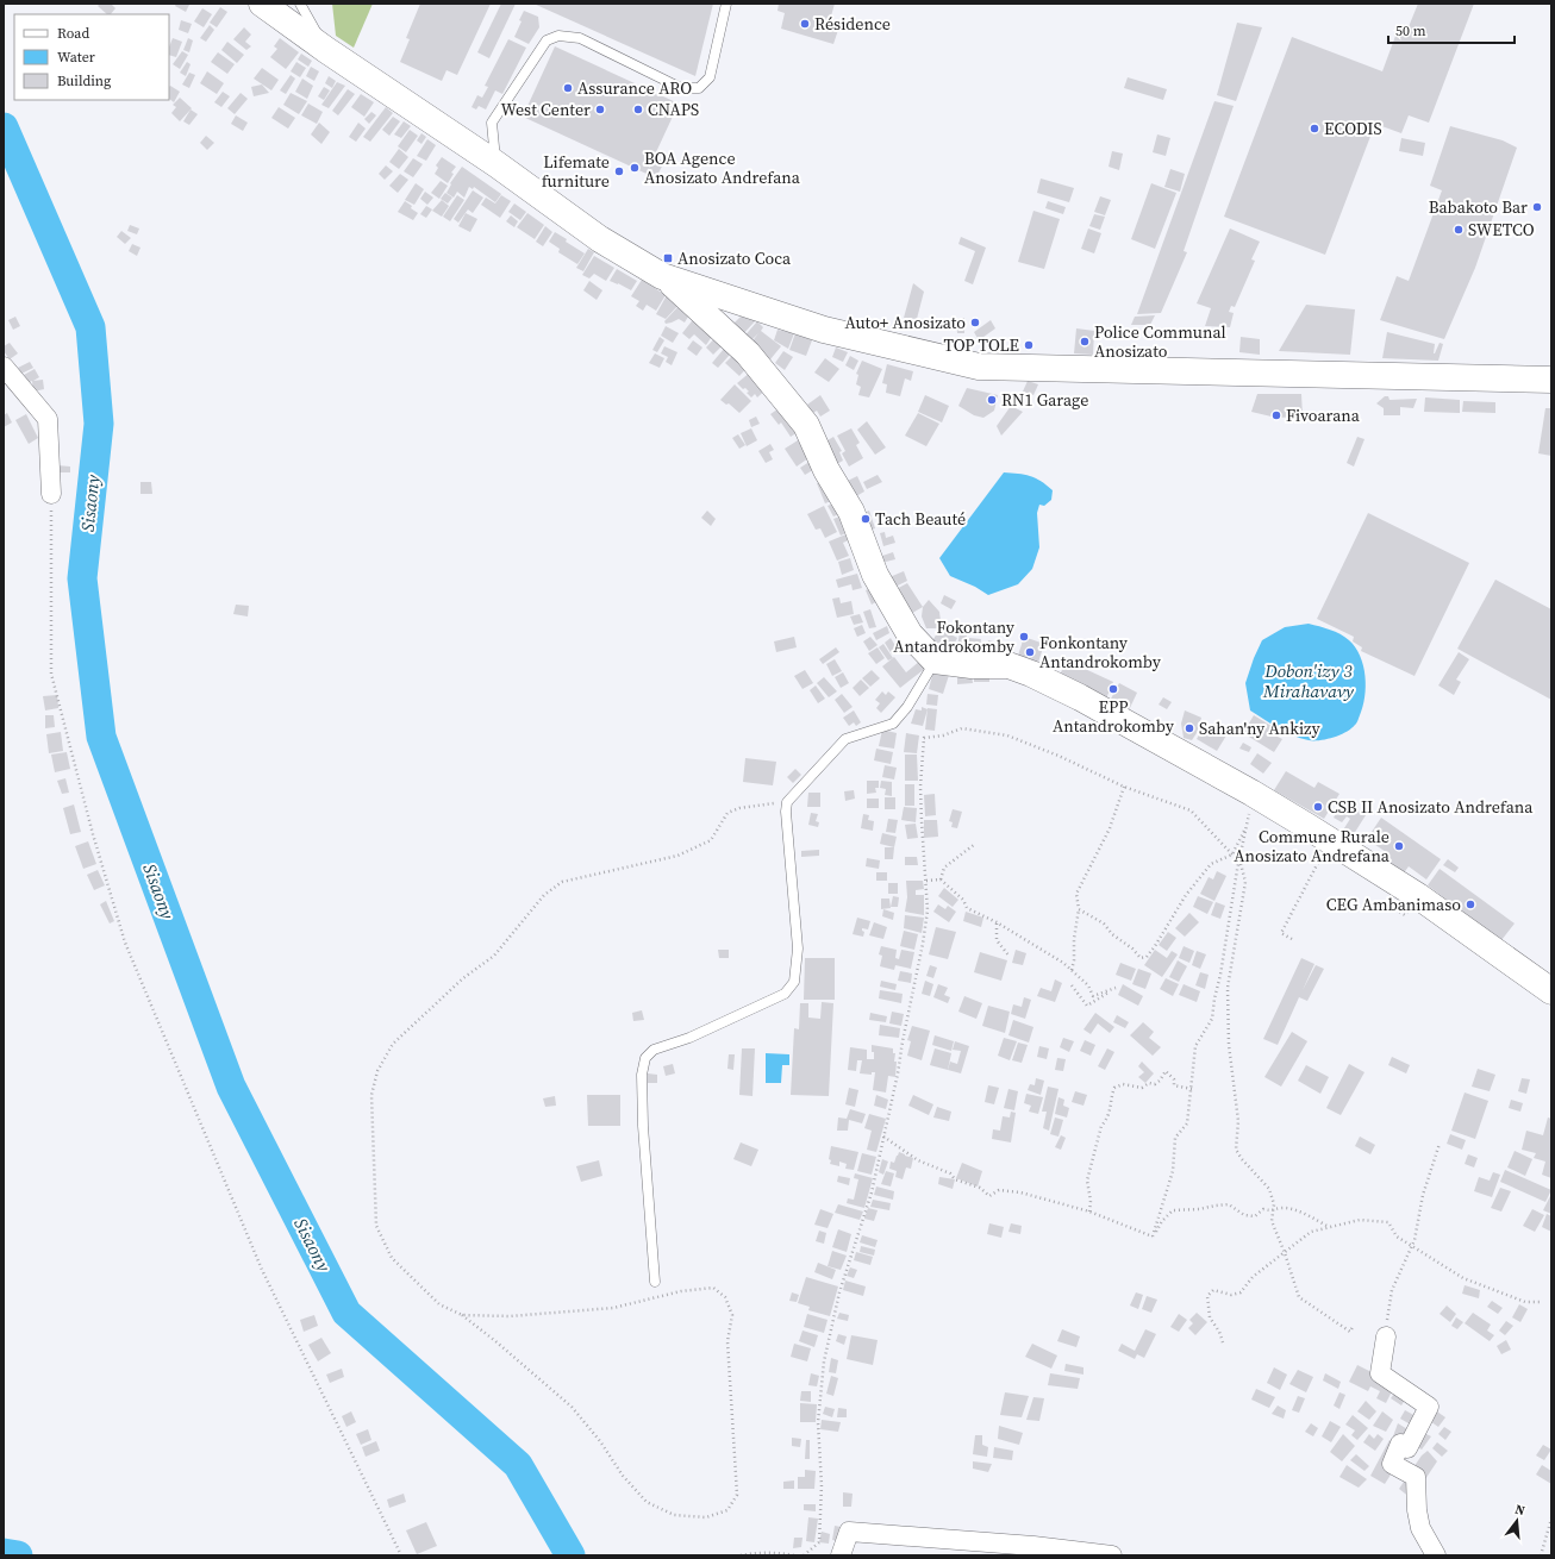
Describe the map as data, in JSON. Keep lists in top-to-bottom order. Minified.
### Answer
{"water":["Sisaony","Dobon'izy 3 Mirahavavy"],"places":{"other":["Résidence","Assurance ARO","West Center","CNAPS","ECODIS","BOA Agence Anosizato Andrefana","Lifemate furniture","Babakoto Bar","SWETCO","Auto+ Anosizato","Police Communal Anosizato","TOP TOLE","RN1 Garage","Fivoarana","Tach Beauté","Fokontany Antandrokomby","Fonkontany Antandrokomby","EPP Antandrokomby","Sahan'ny Ankizy","CSB II Anosizato Andrefana","Commune Rurale Anosizato Andrefana","CEG Ambanimaso"],"transit":["Anosizato Coca"]},"legend":["Road","Water","Building"],"scale_bar":"50 m","north":"top"}
